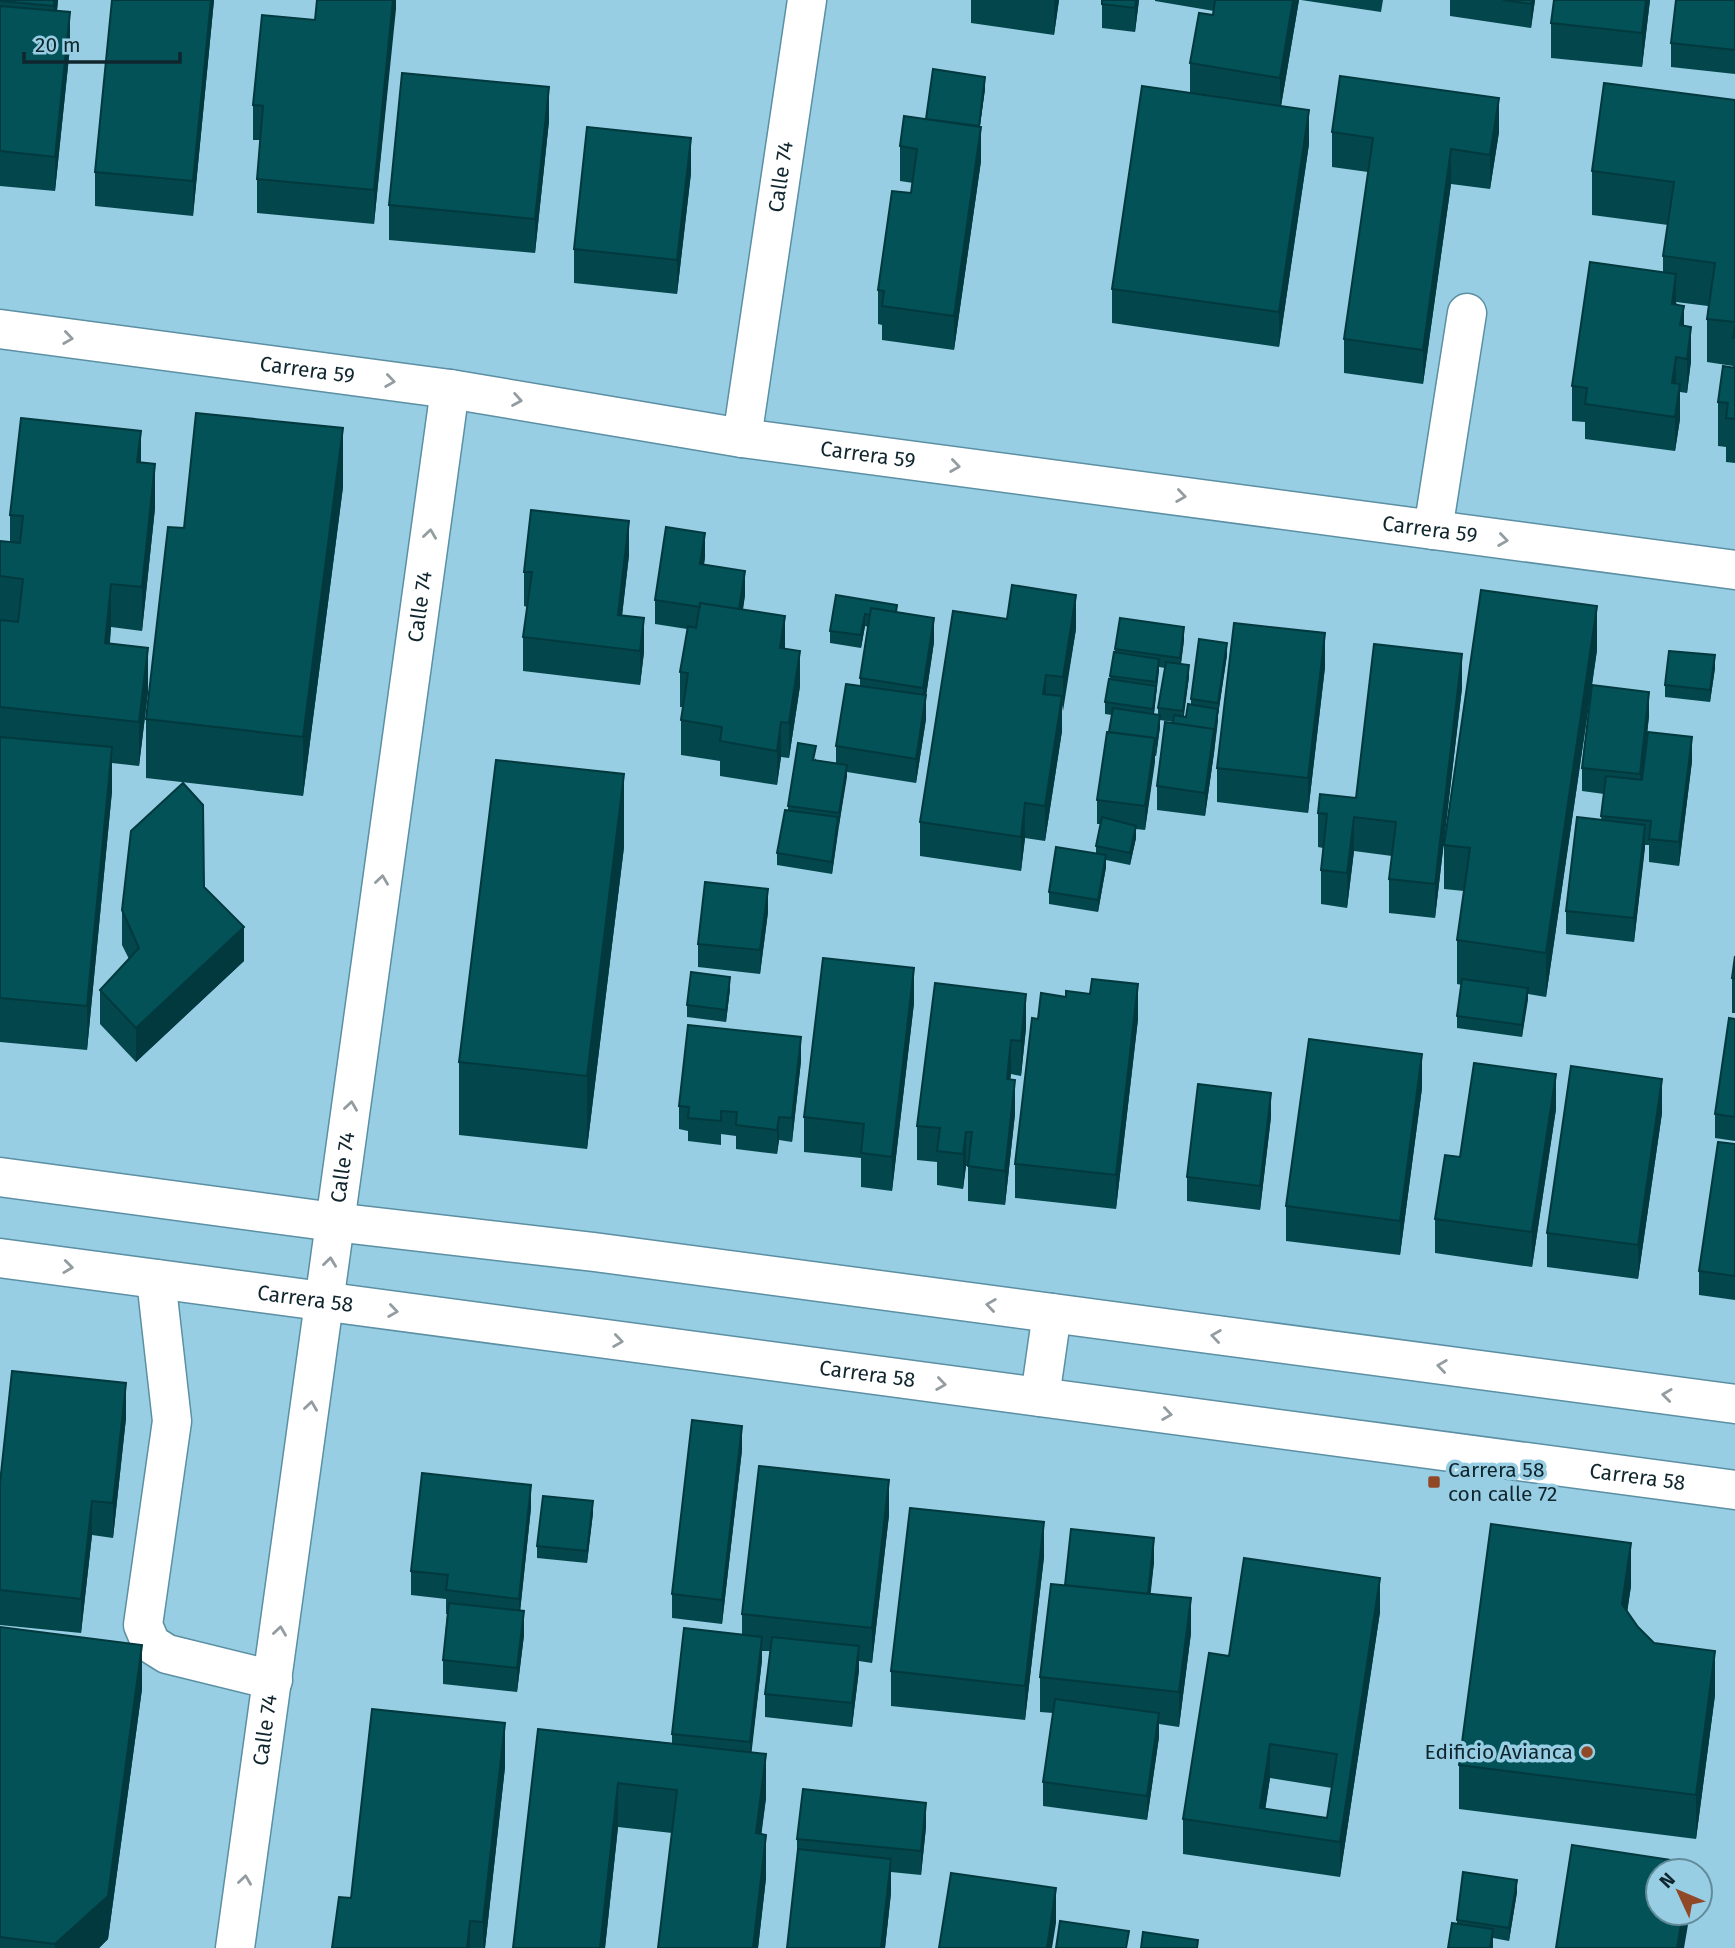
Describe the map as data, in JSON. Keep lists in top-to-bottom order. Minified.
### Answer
{"streets":{"street":["Calle 74","Carrera 59","Carrera 58"]},"crossings":[["Calle 74","Carrera 59"],["Calle 74","Carrera 58"]],"one_way":["Calle 74","Carrera 59"],"places":{"transit":["Carrera 58 con calle 72"],"other":["Edificio Avianca"]},"scale_bar":"20 m","north":"top left"}
